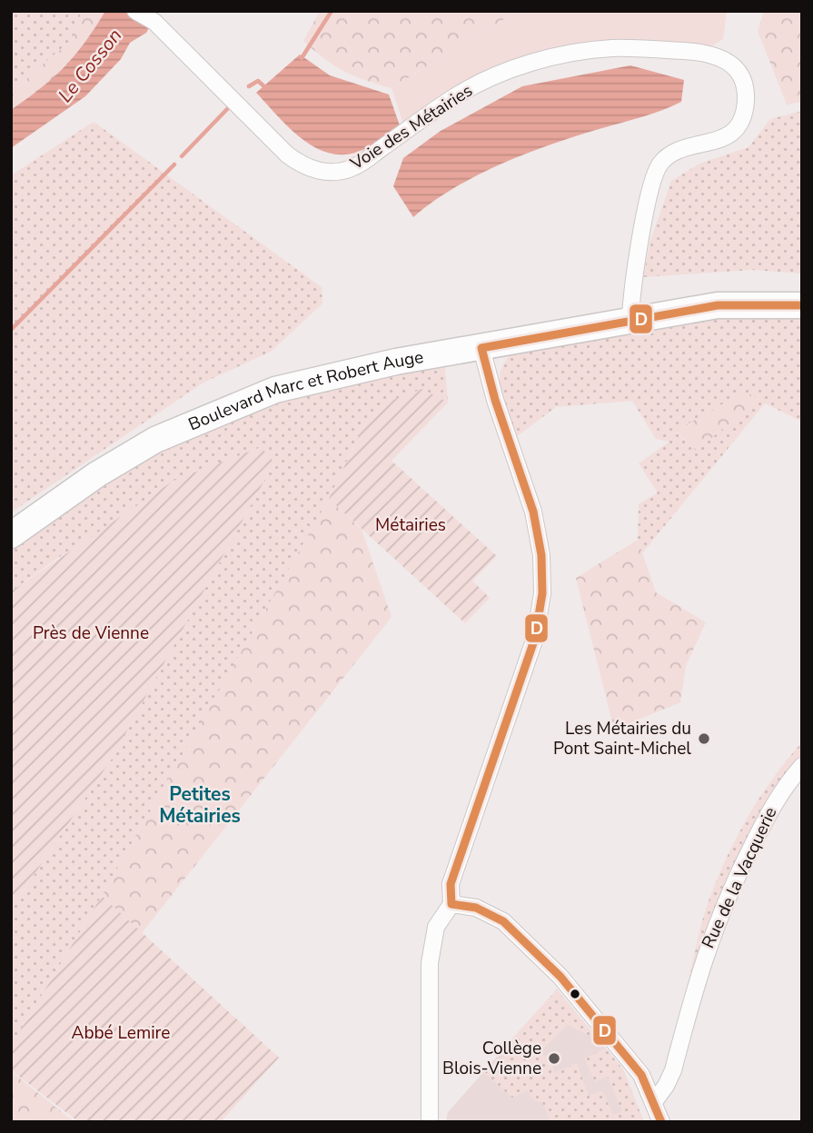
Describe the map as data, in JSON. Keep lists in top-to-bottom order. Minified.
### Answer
{"streets":{"main road":["Boulevard Marc et Robert Auge"],"street":["Voie des Métairies","Rue de la Vacquerie"]},"crossings":[["Voie des Métairies","Boulevard Marc et Robert Auge"]],"districts":["Petites Métairies"],"water":["Le Cosson"],"parks":["Métairies","Près de Vienne","Abbé Lemire"],"places":["Les Métairies du Pont Saint-Michel","Collège Blois-Vienne"],"lines":["transit line D"]}
